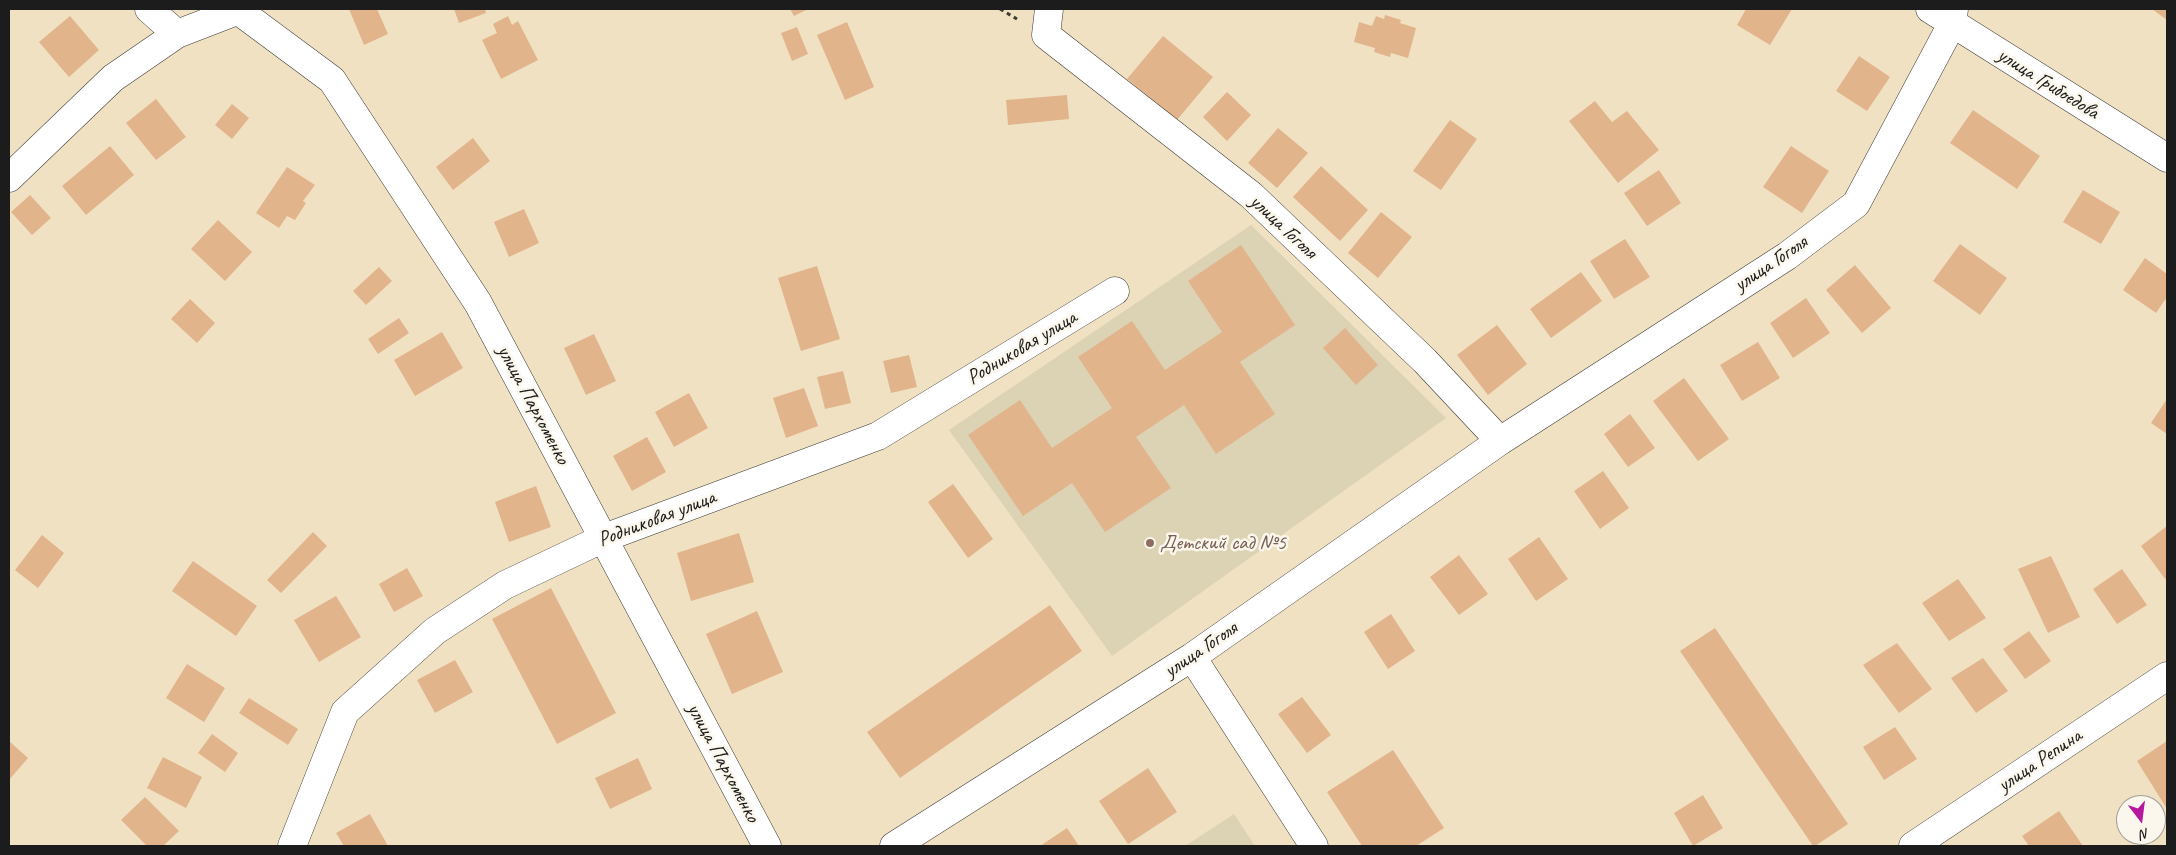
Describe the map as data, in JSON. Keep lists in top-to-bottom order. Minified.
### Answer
{"streets":{"street":["улица Грибоедова","улица Гоголя","Родниковая улица","улица Пархоменко","улица Репина"]},"crossings":[["улица Грибоедова","улица Гоголя"],["Родниковая улица","улица Пархоменко"]],"places":["Детский сад №5"],"north":"bottom"}
